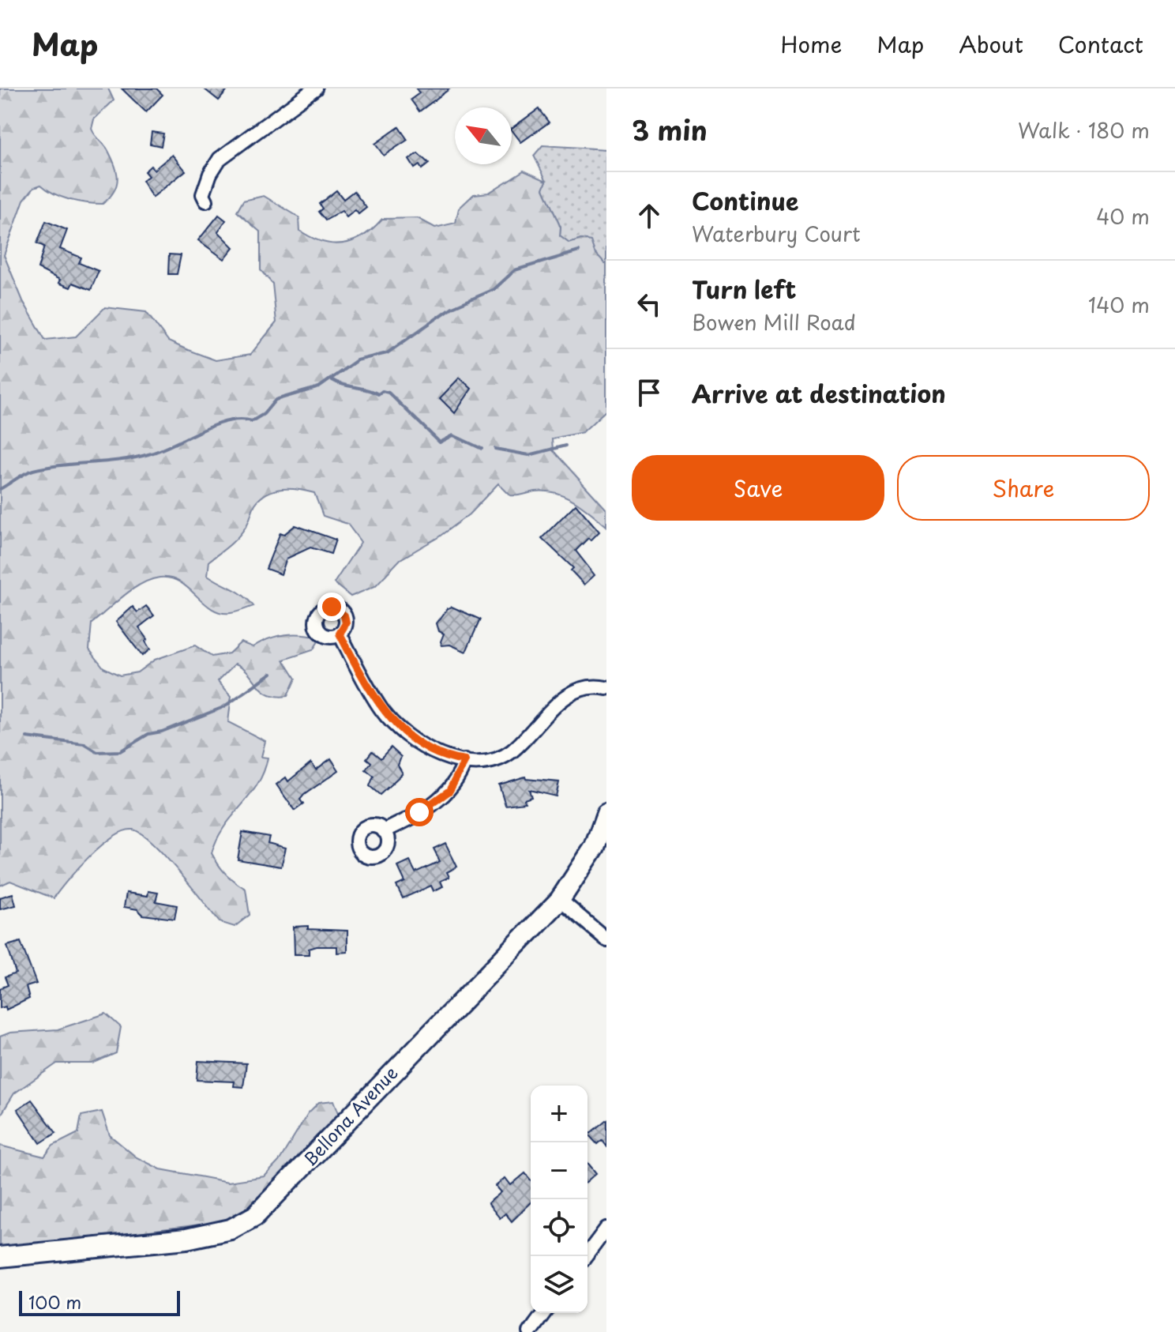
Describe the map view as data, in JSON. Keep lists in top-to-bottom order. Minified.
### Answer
{"streets":{"main road":["Bellona Avenue"]},"scale_bar":"100 m","north":"top left","page":{"header":"Map","nav":["Home","Map","About","Contact"],"heading":["3 min","Walk · 180 m"],"list":[["Continue","Waterbury Court","40 m"],["Turn left","Bowen Mill Road","140 m"],"Arrive at destination"],"buttons":["Save","Share"],"map_buttons":["+","−"],"scale":"100 m"}}
